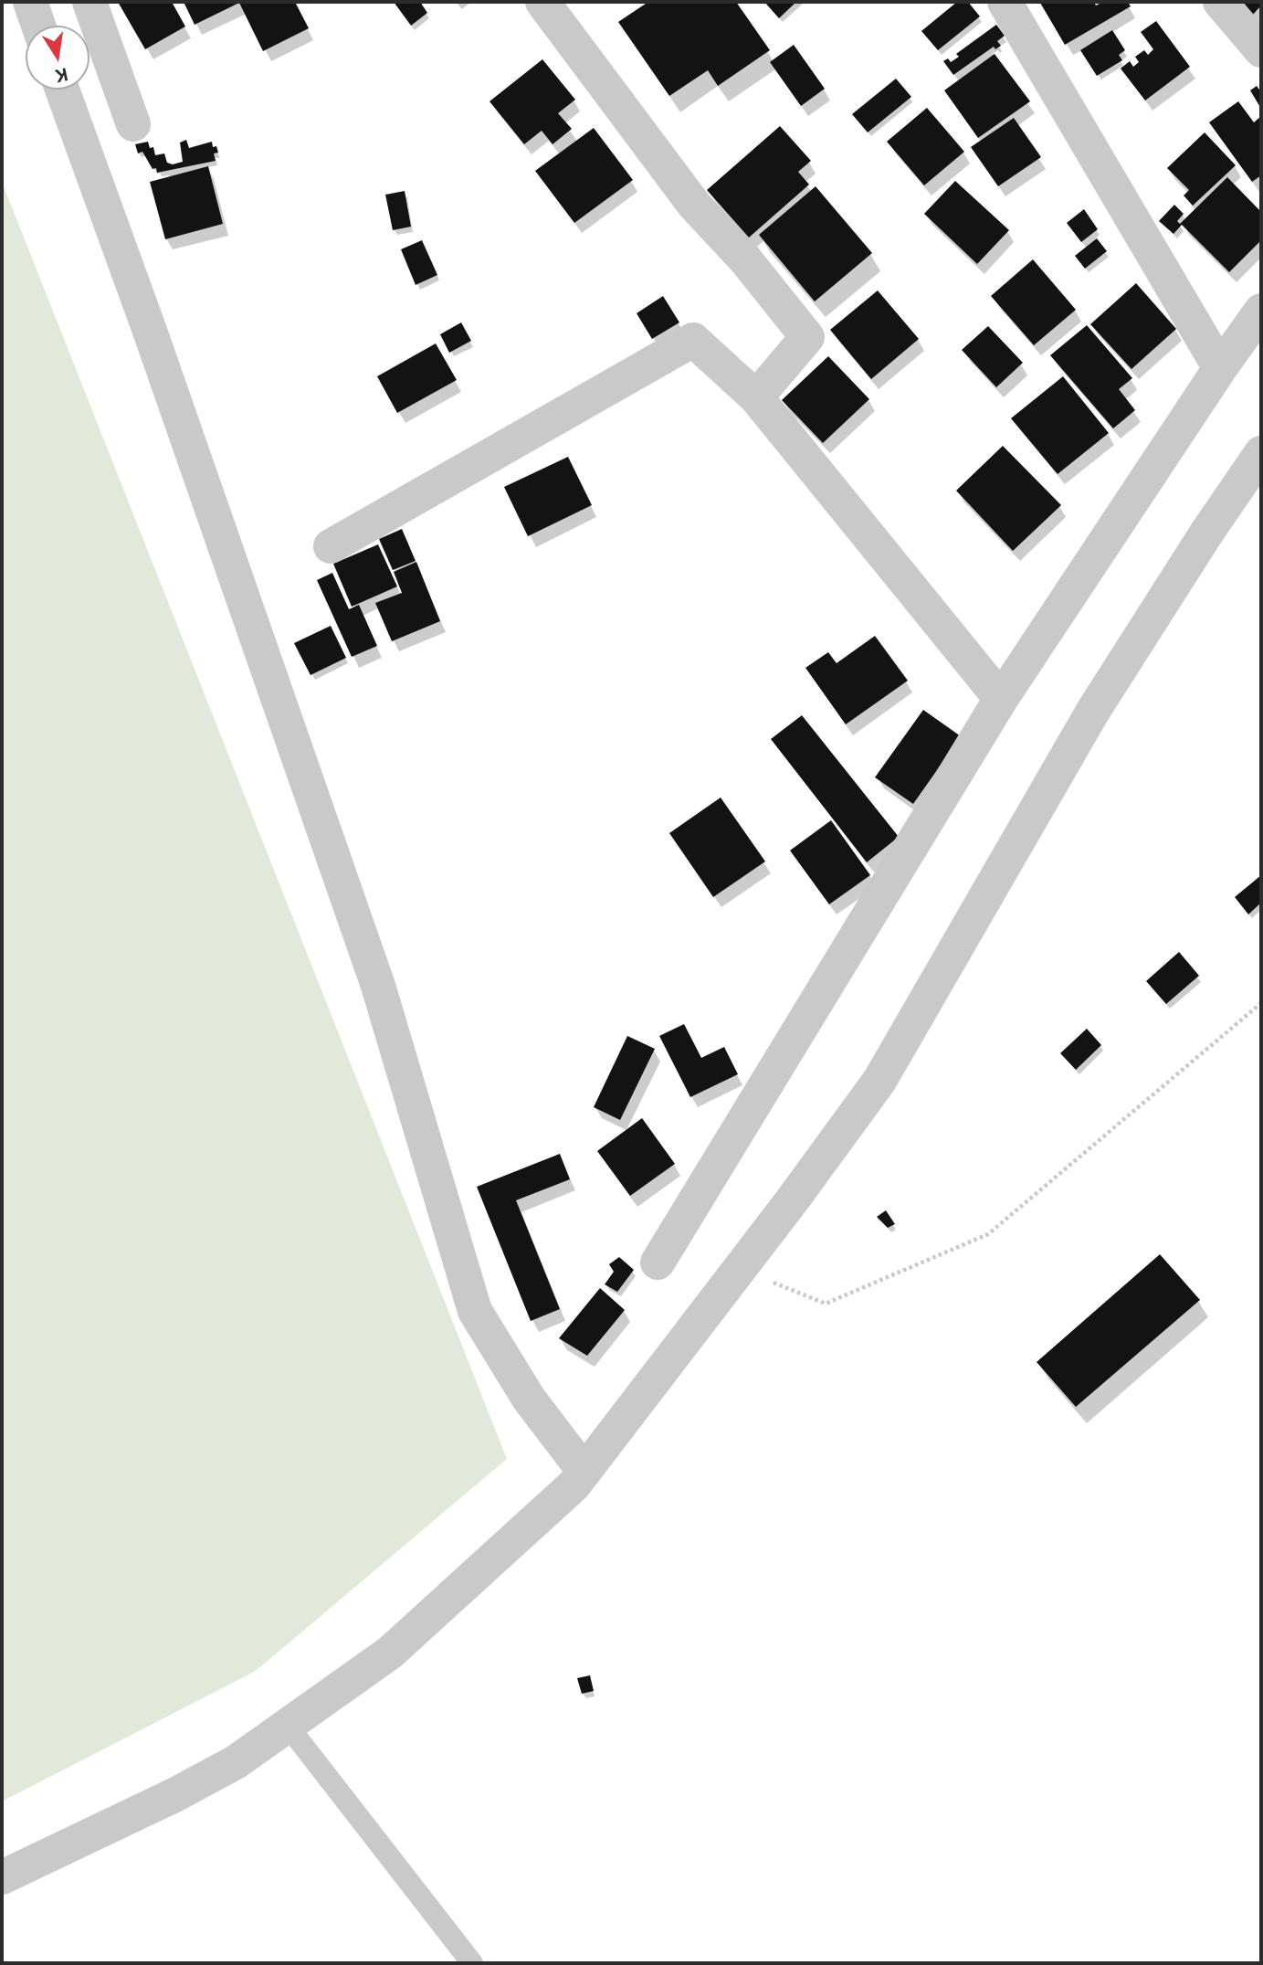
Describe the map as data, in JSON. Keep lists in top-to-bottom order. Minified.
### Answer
{"north":"bottom"}
